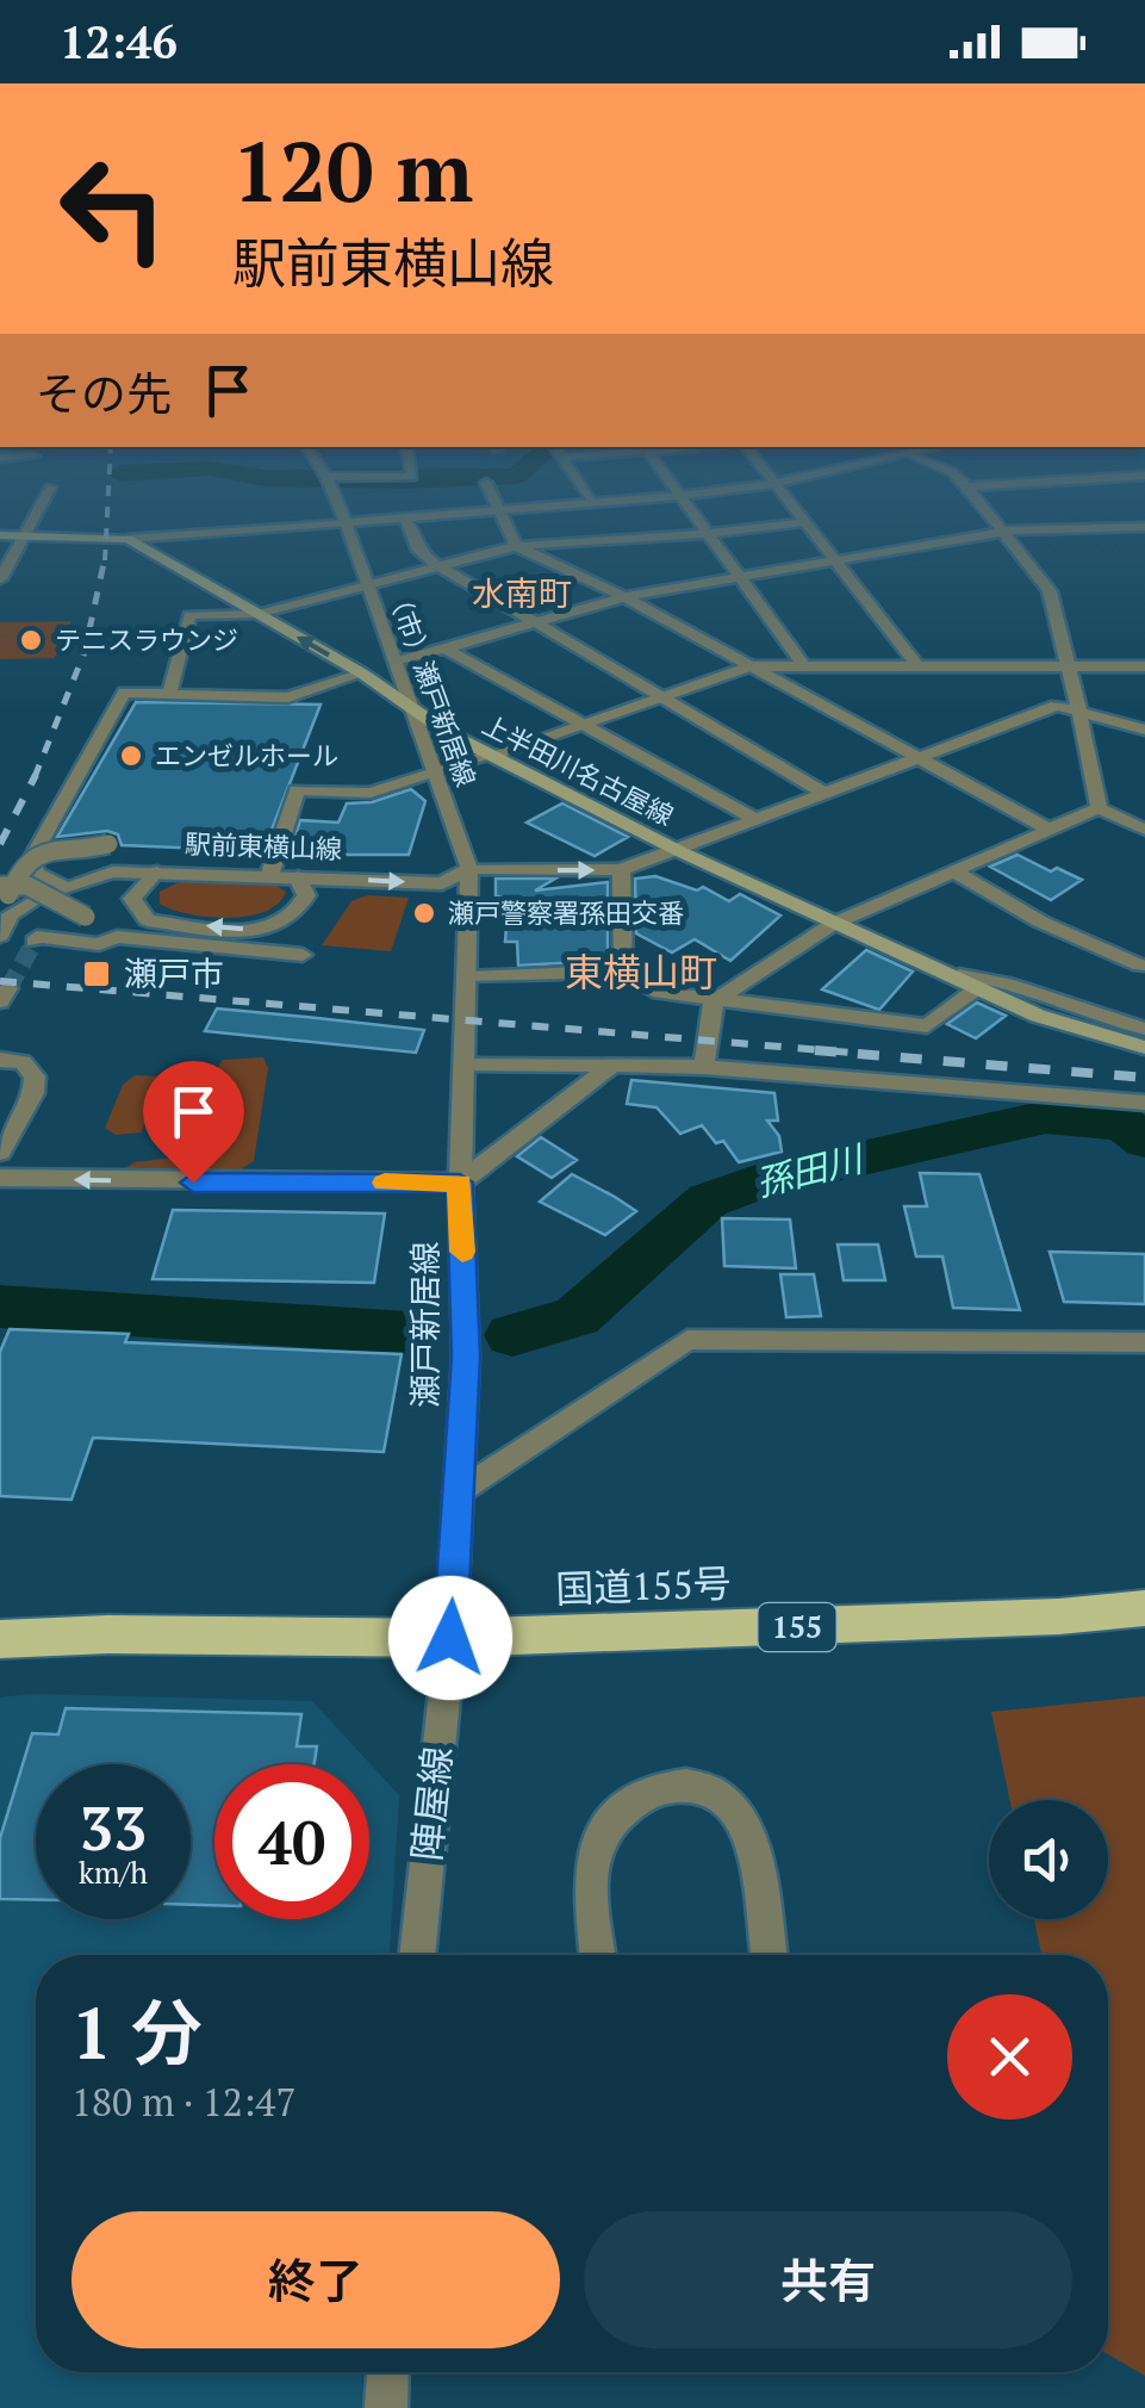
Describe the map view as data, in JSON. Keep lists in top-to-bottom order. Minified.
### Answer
{"streets":{"highway":["国道155号","155"],"main road":["上半田川名古屋線"],"street":["（市）瀬戸新居線","駅前東横山線","瀬戸新居線","陣屋線"]},"crossings":[["（市）瀬戸新居線","上半田川名古屋線"],["（市）瀬戸新居線","駅前東横山線"],["（市）瀬戸新居線","瀬戸新居線"],["上半田川名古屋線","駅前東横山線"],["駅前東横山線","瀬戸新居線"],["瀬戸新居線","国道155号"],["瀬戸新居線","陣屋線"],["国道155号","陣屋線"]],"districts":["水南町","東横山町"],"water":["孫田川"],"places":{"other":["テニスラウンジ","エンゼルホール","瀬戸警察署孫田交番"],"transit":["瀬戸市"]},"page":{"status":"12:46","turn":["120 m","駅前東横山線"],"then":"その先","speed":"33 km/h","limit":"40","heading":["1 分","180 m · 12:47"],"buttons":["終了","共有"]}}
